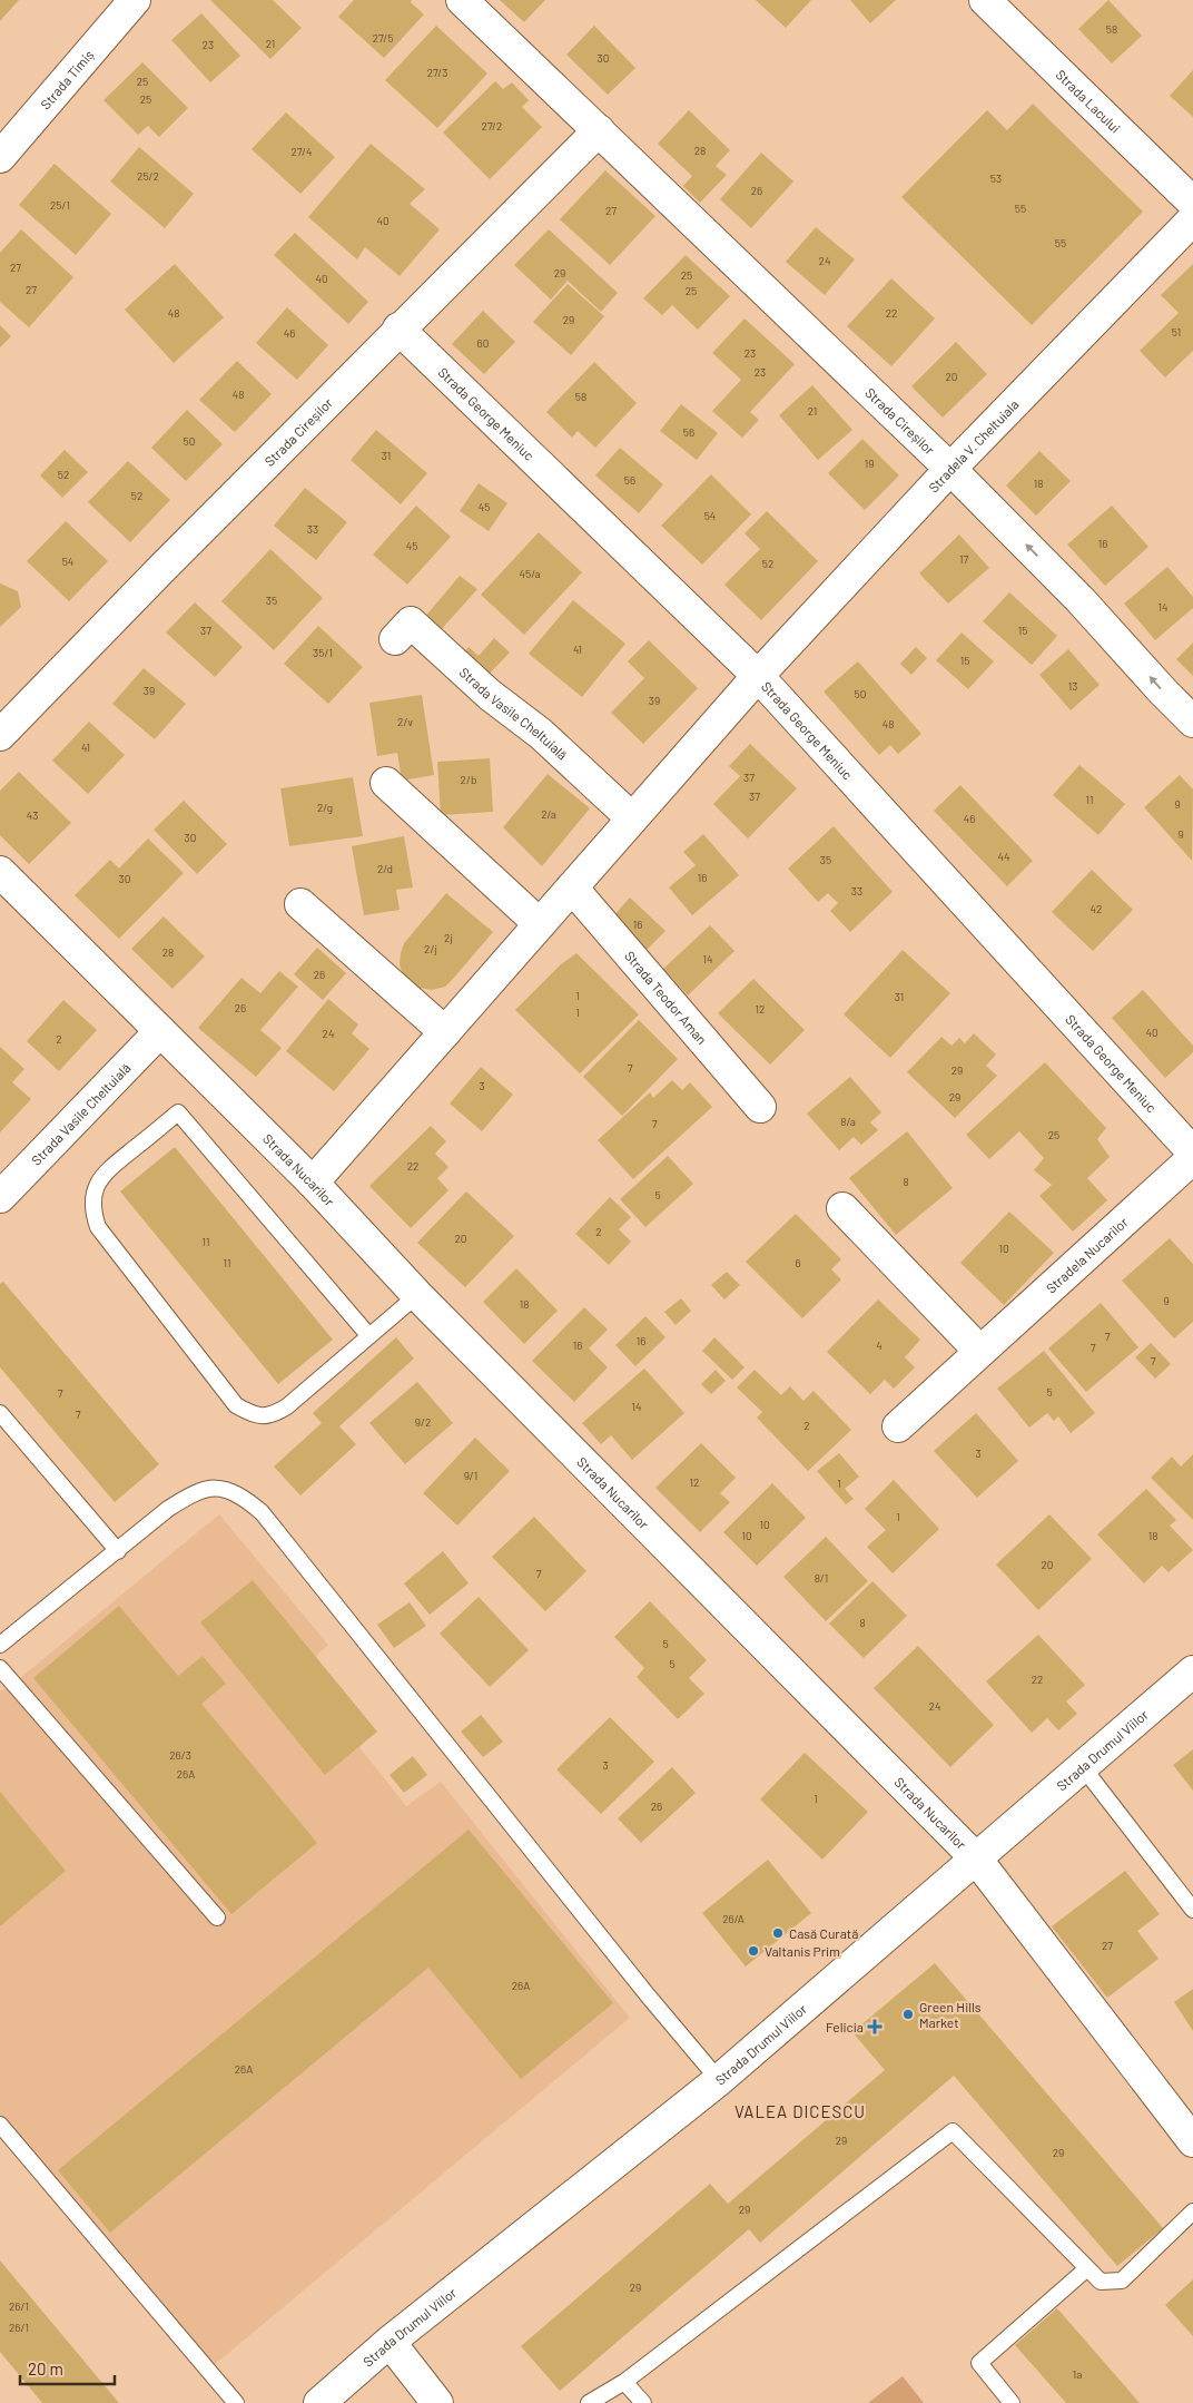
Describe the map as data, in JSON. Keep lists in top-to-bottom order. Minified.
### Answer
{"streets":{"street":["Strada Timiș","Strada Lacului","Strada George Meniuc","Strada Cireșilor","Stradela V. Cheltuiala","Strada Vasile Cheltuială","Strada Teodor Aman","Strada Nucarilor","Stradela Nucarilor","Strada Drumul Viilor"]},"crossings":[["Strada George Meniuc","Strada Cireșilor"],["Strada George Meniuc","Stradela V. Cheltuiala"],["Strada Cireșilor","Stradela V. Cheltuiala"],["Strada Vasile Cheltuială","Strada Nucarilor"],["Strada Nucarilor","Strada Drumul Viilor"]],"districts":["VALEA DICESCU"],"places":{"other":["Casă Curată","Valtanis Prim","Green Hills Market"],"health":["Felicia"]},"house_numbers":["58","27/5","21","23","30","27/3","25","25","27/2","28","27/4","25/2","53","26","25/1","55","27","40","55","24","27","29","25","40","27","25","48","22","29","51","46","60","23","23","20","48","58","21","56","50","31","19","52","56","18","52","45","54","33","16","45","17","54","52","45/a","35","14","37","15","41","35/1","15","13","39","50","39","2/v","48","41","37","2/b","37","11","9","2/g","2/a","43","46","9","30","44","35","2/d","16","30","33","42","16","2j","2/j","28","14","26","1","31","26","12","1","40","24","2","7","29","3","29","8/a","7","25","22","8","5","2","20","11","10","11","6","9","18","7","16","16","4","7","7","5","7","14","7","9/2","2","3","9/1","12","1","1","10","10","18","20","7","8/1","8","5","5","22","24","26/3","3","26A","1","26","26/A","27","26A","26A","29","29","29","29","26/1","26/1","1a"],"scale_bar":"20 m"}
